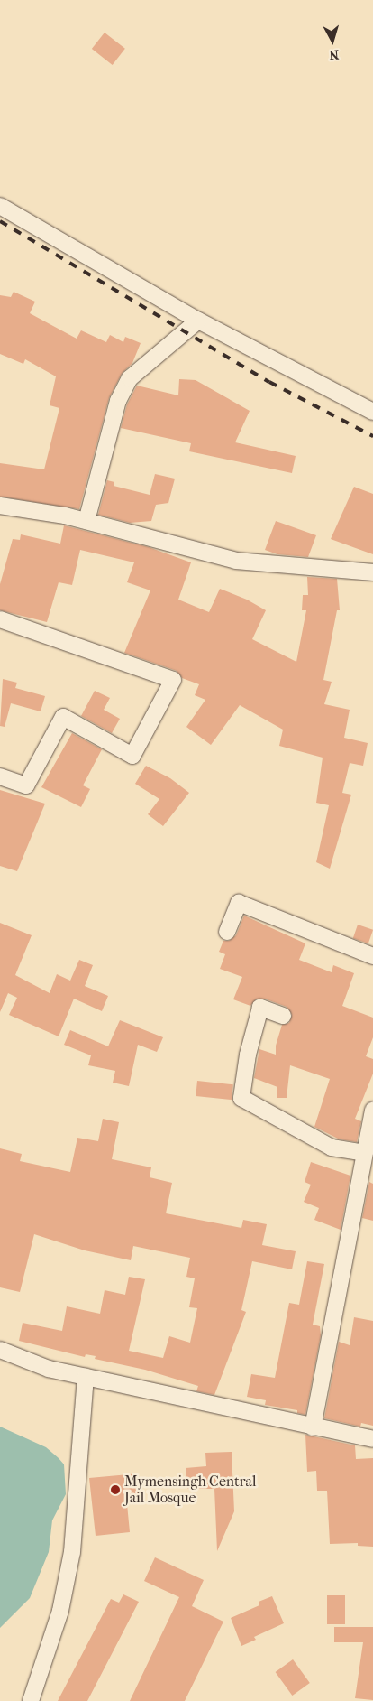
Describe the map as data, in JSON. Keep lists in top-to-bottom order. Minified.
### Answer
{"places":["Mymensingh Central Jail Mosque"],"north":"bottom"}
